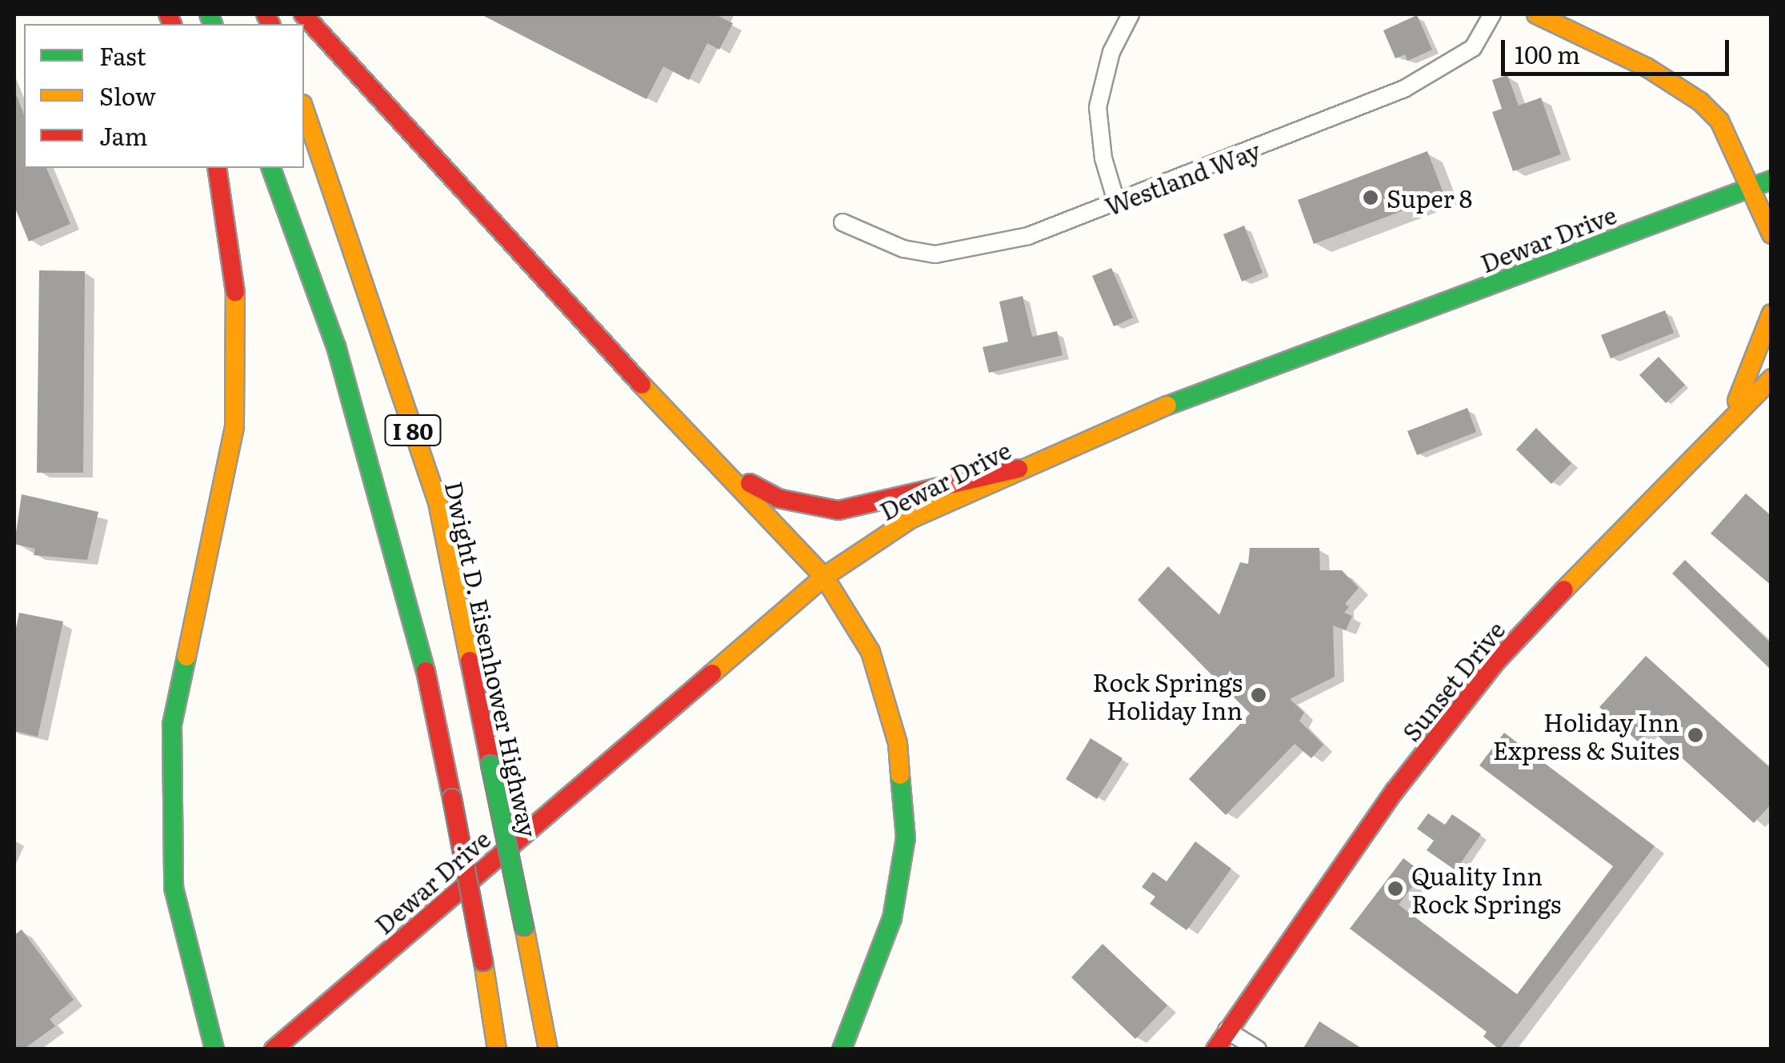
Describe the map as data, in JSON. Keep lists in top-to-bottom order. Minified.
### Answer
{"streets":{"main road":["Dewar Drive","I 80","Dwight D. Eisenhower Highway","Sunset Drive"],"street":["Westland Way"]},"places":["Super 8","Rock Springs Holiday Inn","Holiday Inn Express & Suites","Quality Inn Rock Springs"],"legend":["Fast","Slow","Jam"],"scale_bar":"100 m"}
